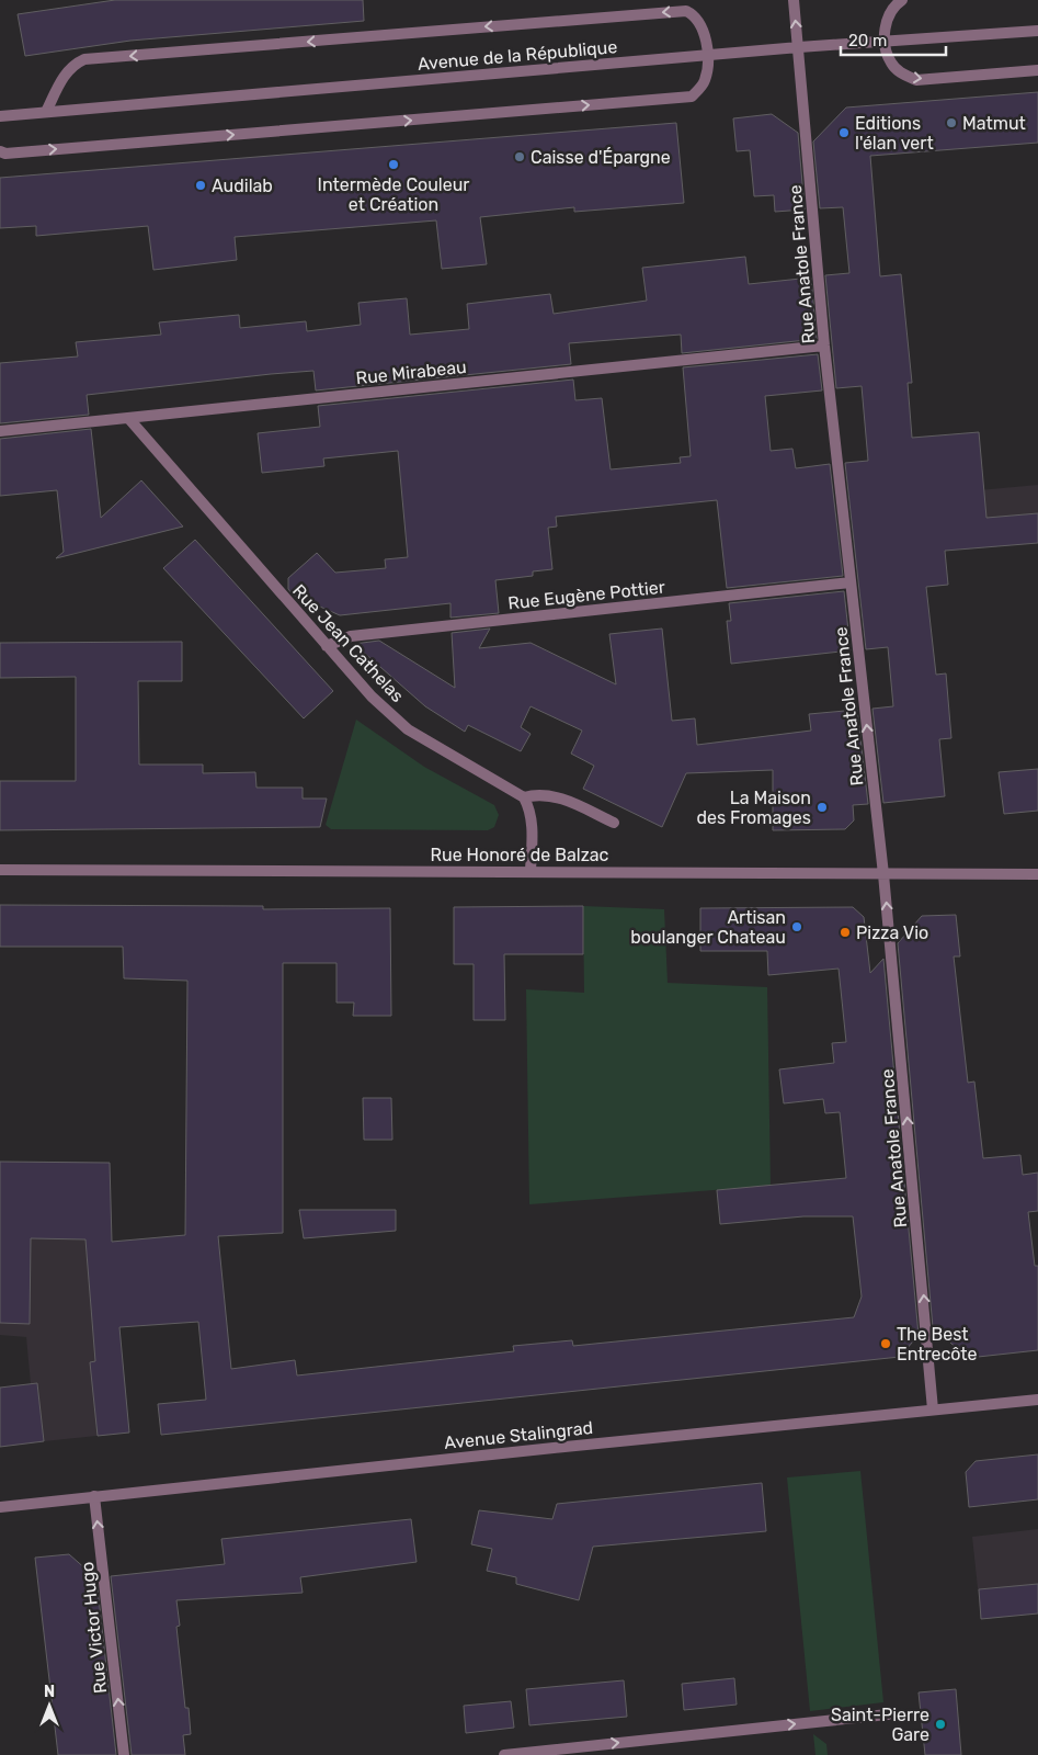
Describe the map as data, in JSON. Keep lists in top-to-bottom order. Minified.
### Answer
{"streets":{"street":["Avenue de la République","Rue Anatole France","Rue Mirabeau","Rue Eugène Pottier","Rue Jean Cathelas","Rue Honoré de Balzac","Avenue Stalingrad","Rue Victor Hugo"]},"crossings":[["Avenue de la République","Rue Anatole France"],["Rue Anatole France","Rue Mirabeau"],["Rue Anatole France","Rue Eugène Pottier"],["Rue Anatole France","Rue Honoré de Balzac"],["Rue Anatole France","Avenue Stalingrad"],["Rue Mirabeau","Rue Jean Cathelas"],["Rue Eugène Pottier","Rue Jean Cathelas"],["Avenue Stalingrad","Rue Victor Hugo"]],"one_way":["Rue Anatole France","Rue Victor Hugo"],"places":["Matmut","Editions l'élan vert","Caisse d'Épargne","Intermède Couleur et Création","Audilab","La Maison des Fromages","Artisan boulanger Chateau","Pizza Vio","The Best Entrecôte","Saint-Pierre Gare"],"scale_bar":"20 m","north":"top"}
